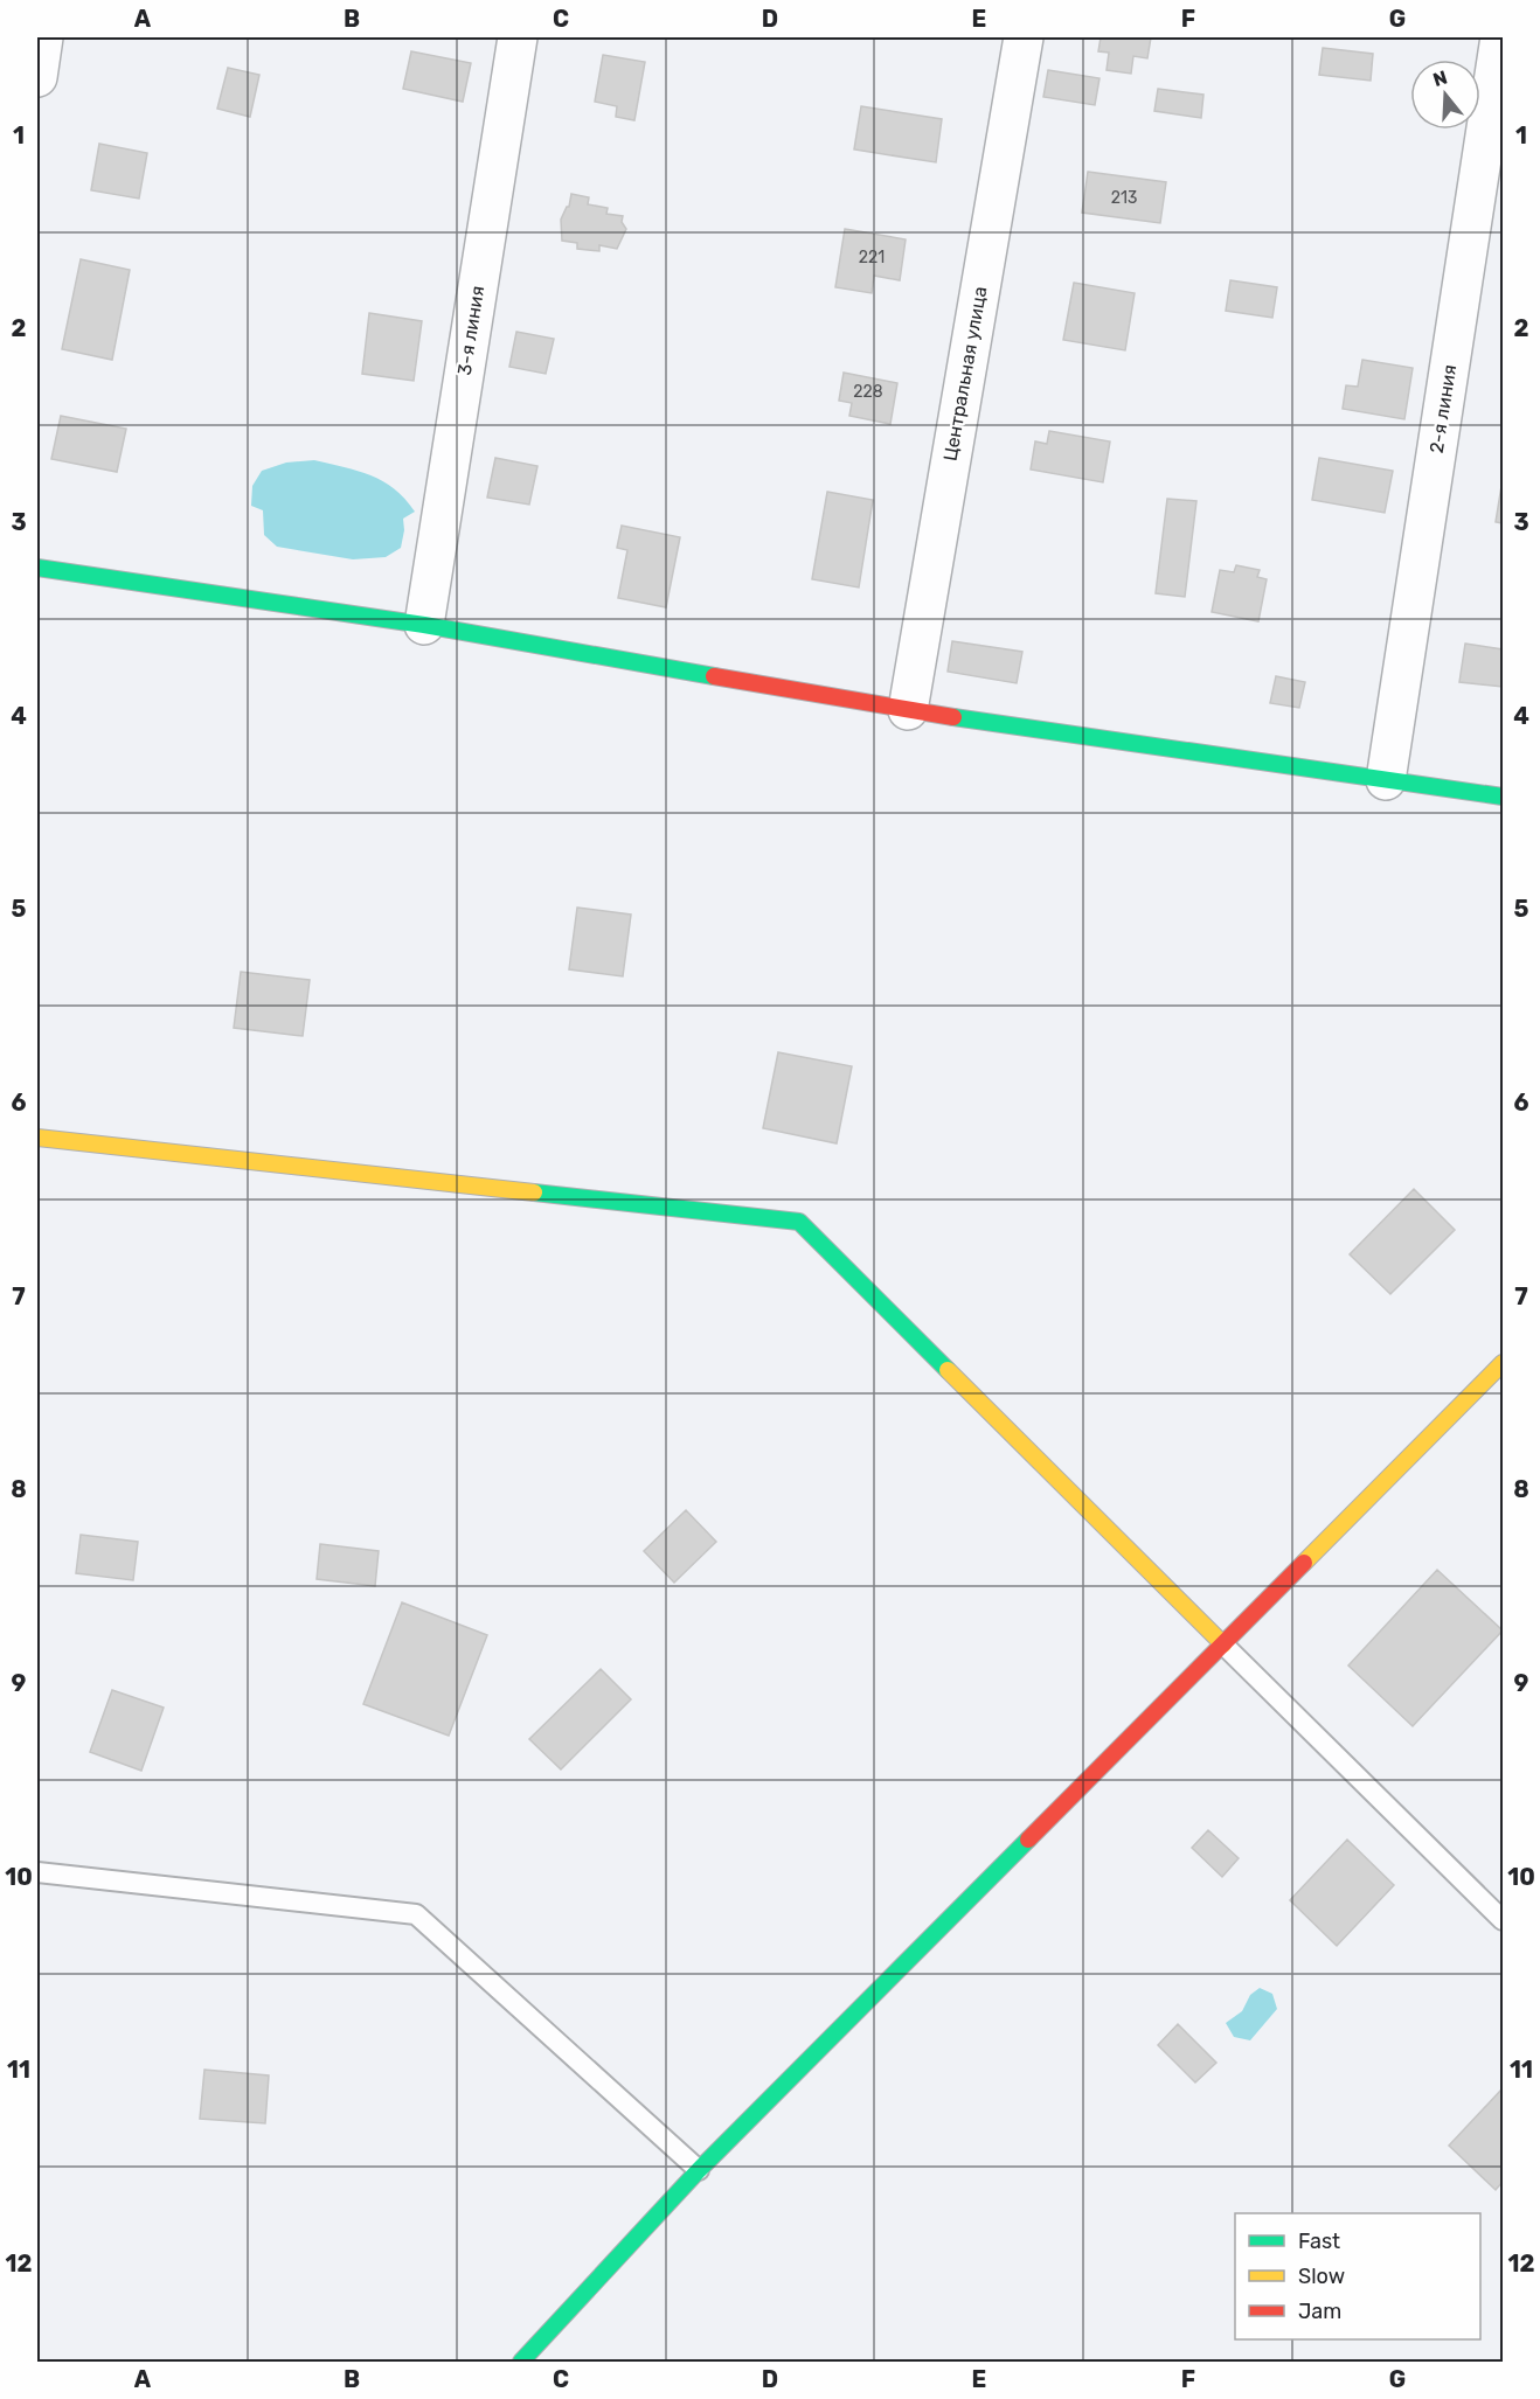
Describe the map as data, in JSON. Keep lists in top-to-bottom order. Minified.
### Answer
{"streets":{"street":["3-я линия","Центральная улица","2-я линия"]},"house_numbers":["213","221","228"],"legend":["Fast","Slow","Jam"],"north":"top","grid":{"columns":["A","B","C","D","E","F","G"],"rows":["1","2","3","4","5","6","7","8","9","10","11","12"]}}
